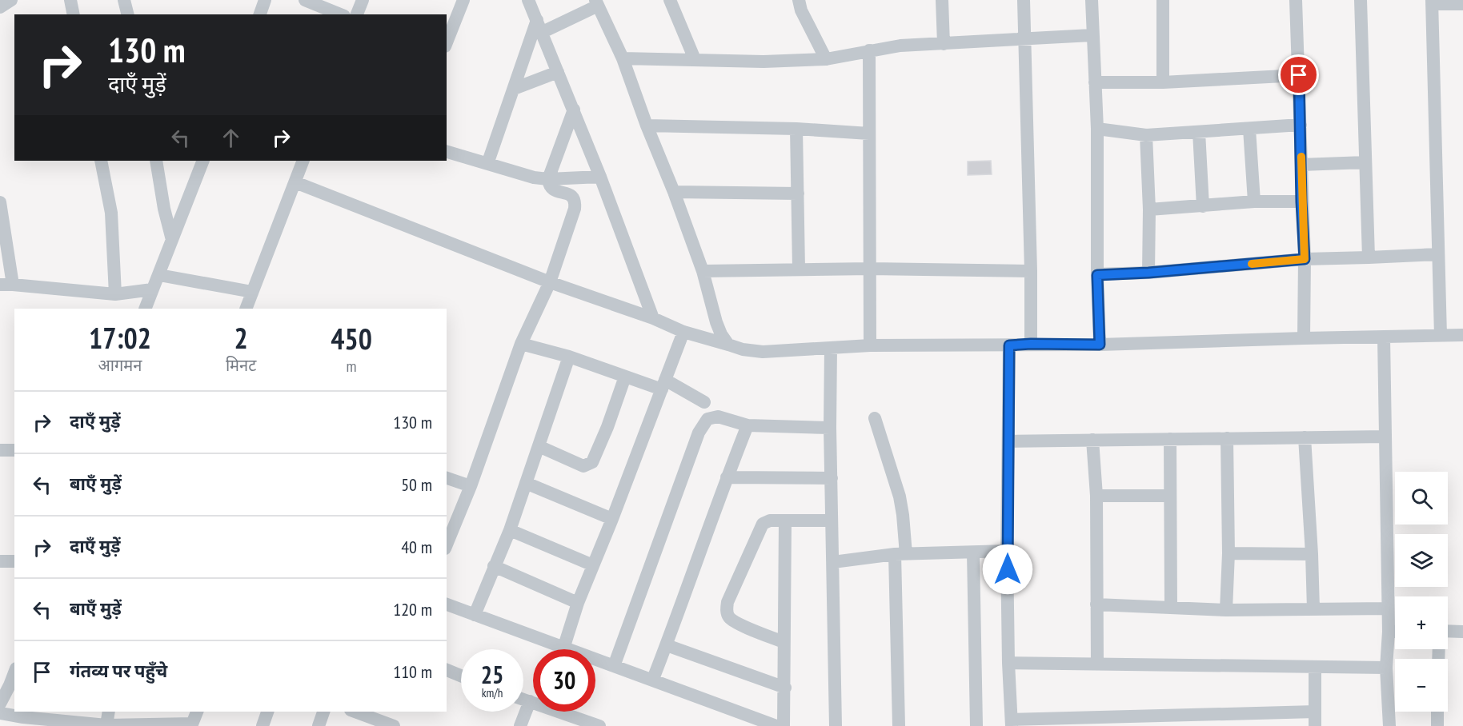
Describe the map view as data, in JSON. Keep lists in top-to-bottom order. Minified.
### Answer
{"page":{"turn":["130 m","दाएँ मुड़ें"],"eta":["17:02","आगमन","2","मिनट","450","m"],"list":[{"name":"दाएँ मुड़ें","value":"130 m"},{"name":"बाएँ मुड़ें","value":"50 m"},{"name":"दाएँ मुड़ें","value":"40 m"},{"name":"बाएँ मुड़ें","value":"120 m"},{"name":"गंतव्य पर पहुँचे","value":"110 m"}],"map_buttons":["+","−"],"speed":"25 km/h","limit":"30"}}
